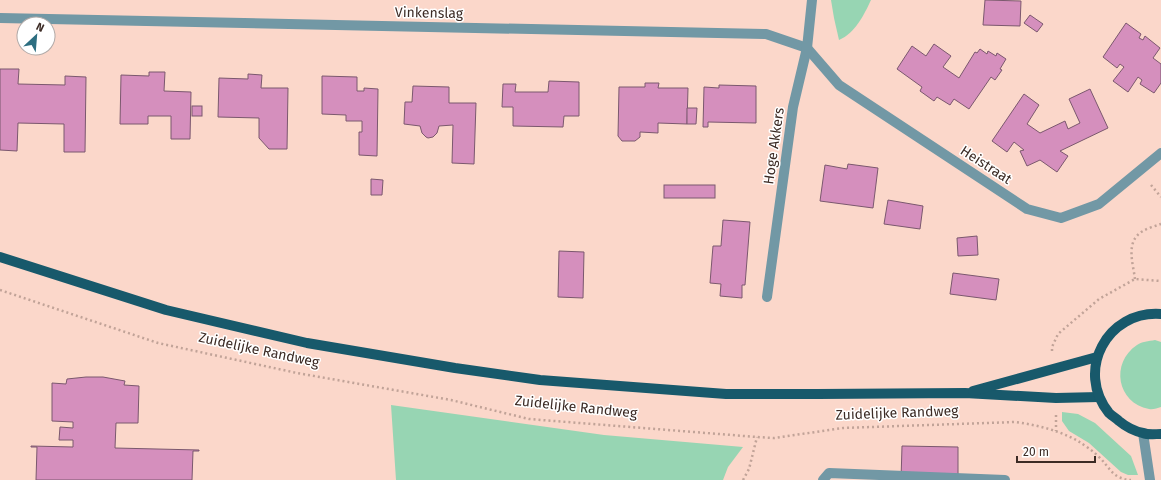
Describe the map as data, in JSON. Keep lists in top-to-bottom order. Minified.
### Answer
{"streets":{"main road":["Zuidelijke Randweg"],"street":["Vinkenslag","Hoge Akkers","Heistraat"]},"crossings":[["Vinkenslag","Hoge Akkers"],["Vinkenslag","Heistraat"],["Hoge Akkers","Heistraat"]],"scale_bar":"20 m","north":"top right"}
